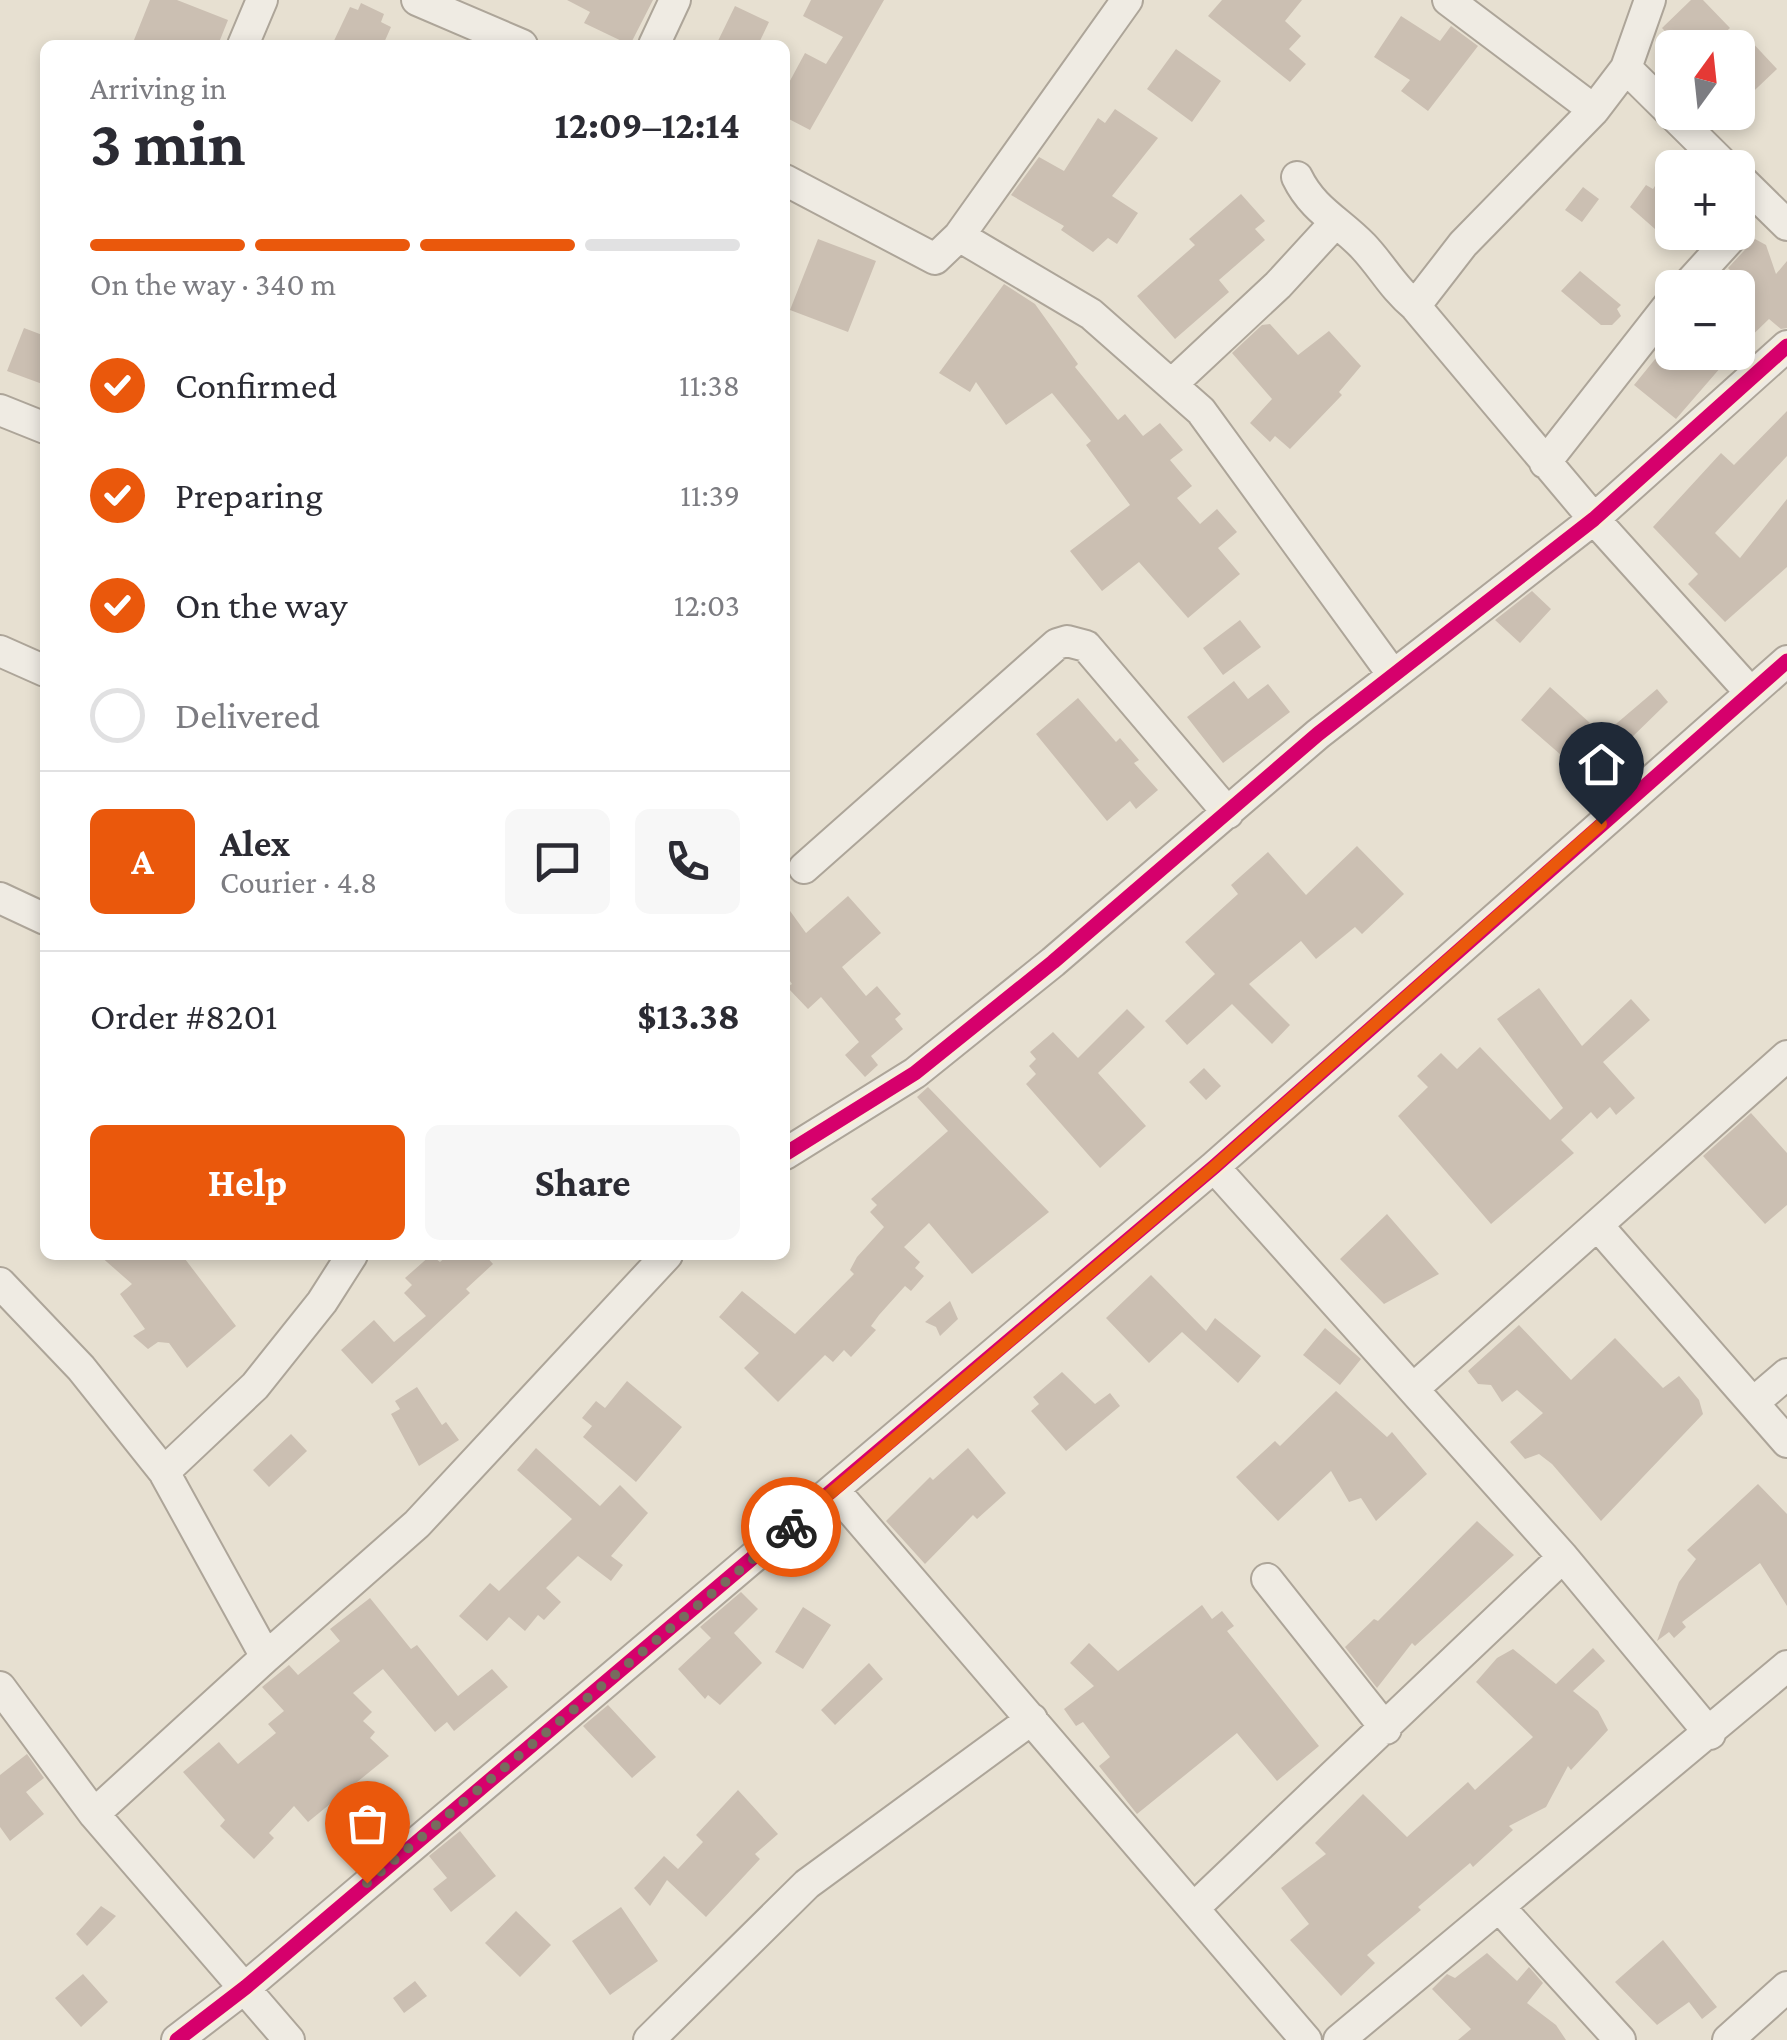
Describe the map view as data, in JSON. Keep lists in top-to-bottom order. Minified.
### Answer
{"north":"top","page":{"map_buttons":["+","−"],"heading":["3 min","Arriving in","12:09–12:14"],"panel":["Alex","Courier · 4.8","Order #8201","$13.38"],"bar":"On the way · 340 m","list":[["Confirmed","11:38"],["Preparing","11:39"],["On the way","12:03"],"Delivered"],"round":"A","buttons":["Help","Share"]}}
